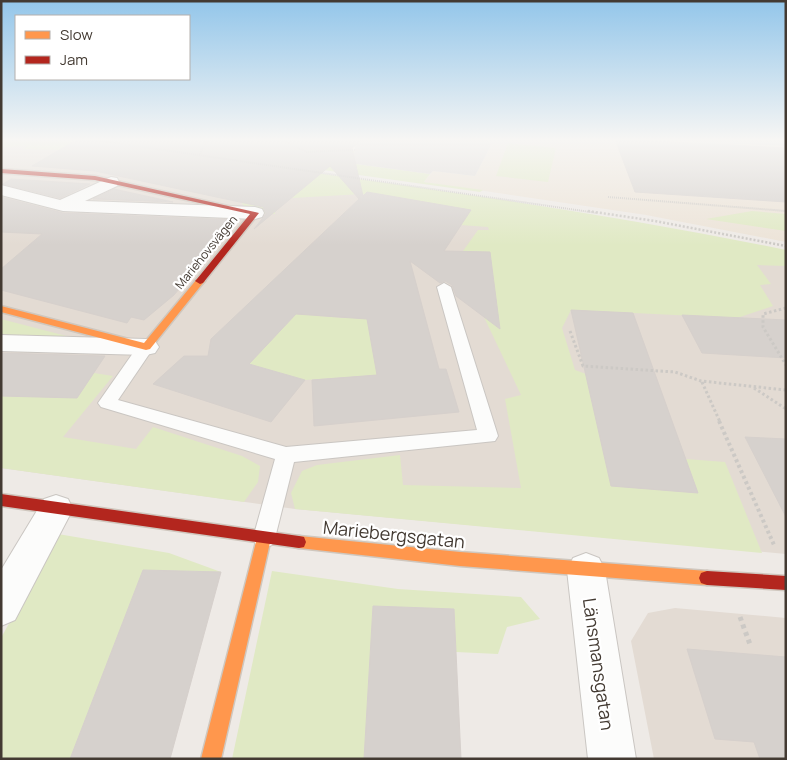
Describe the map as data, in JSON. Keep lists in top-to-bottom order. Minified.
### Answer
{"streets":{"street":["Mariehovsvägen","Mariebergsgatan","Länsmansgatan"]},"crossings":[["Mariebergsgatan","Länsmansgatan"]],"legend":["Slow","Jam"]}
